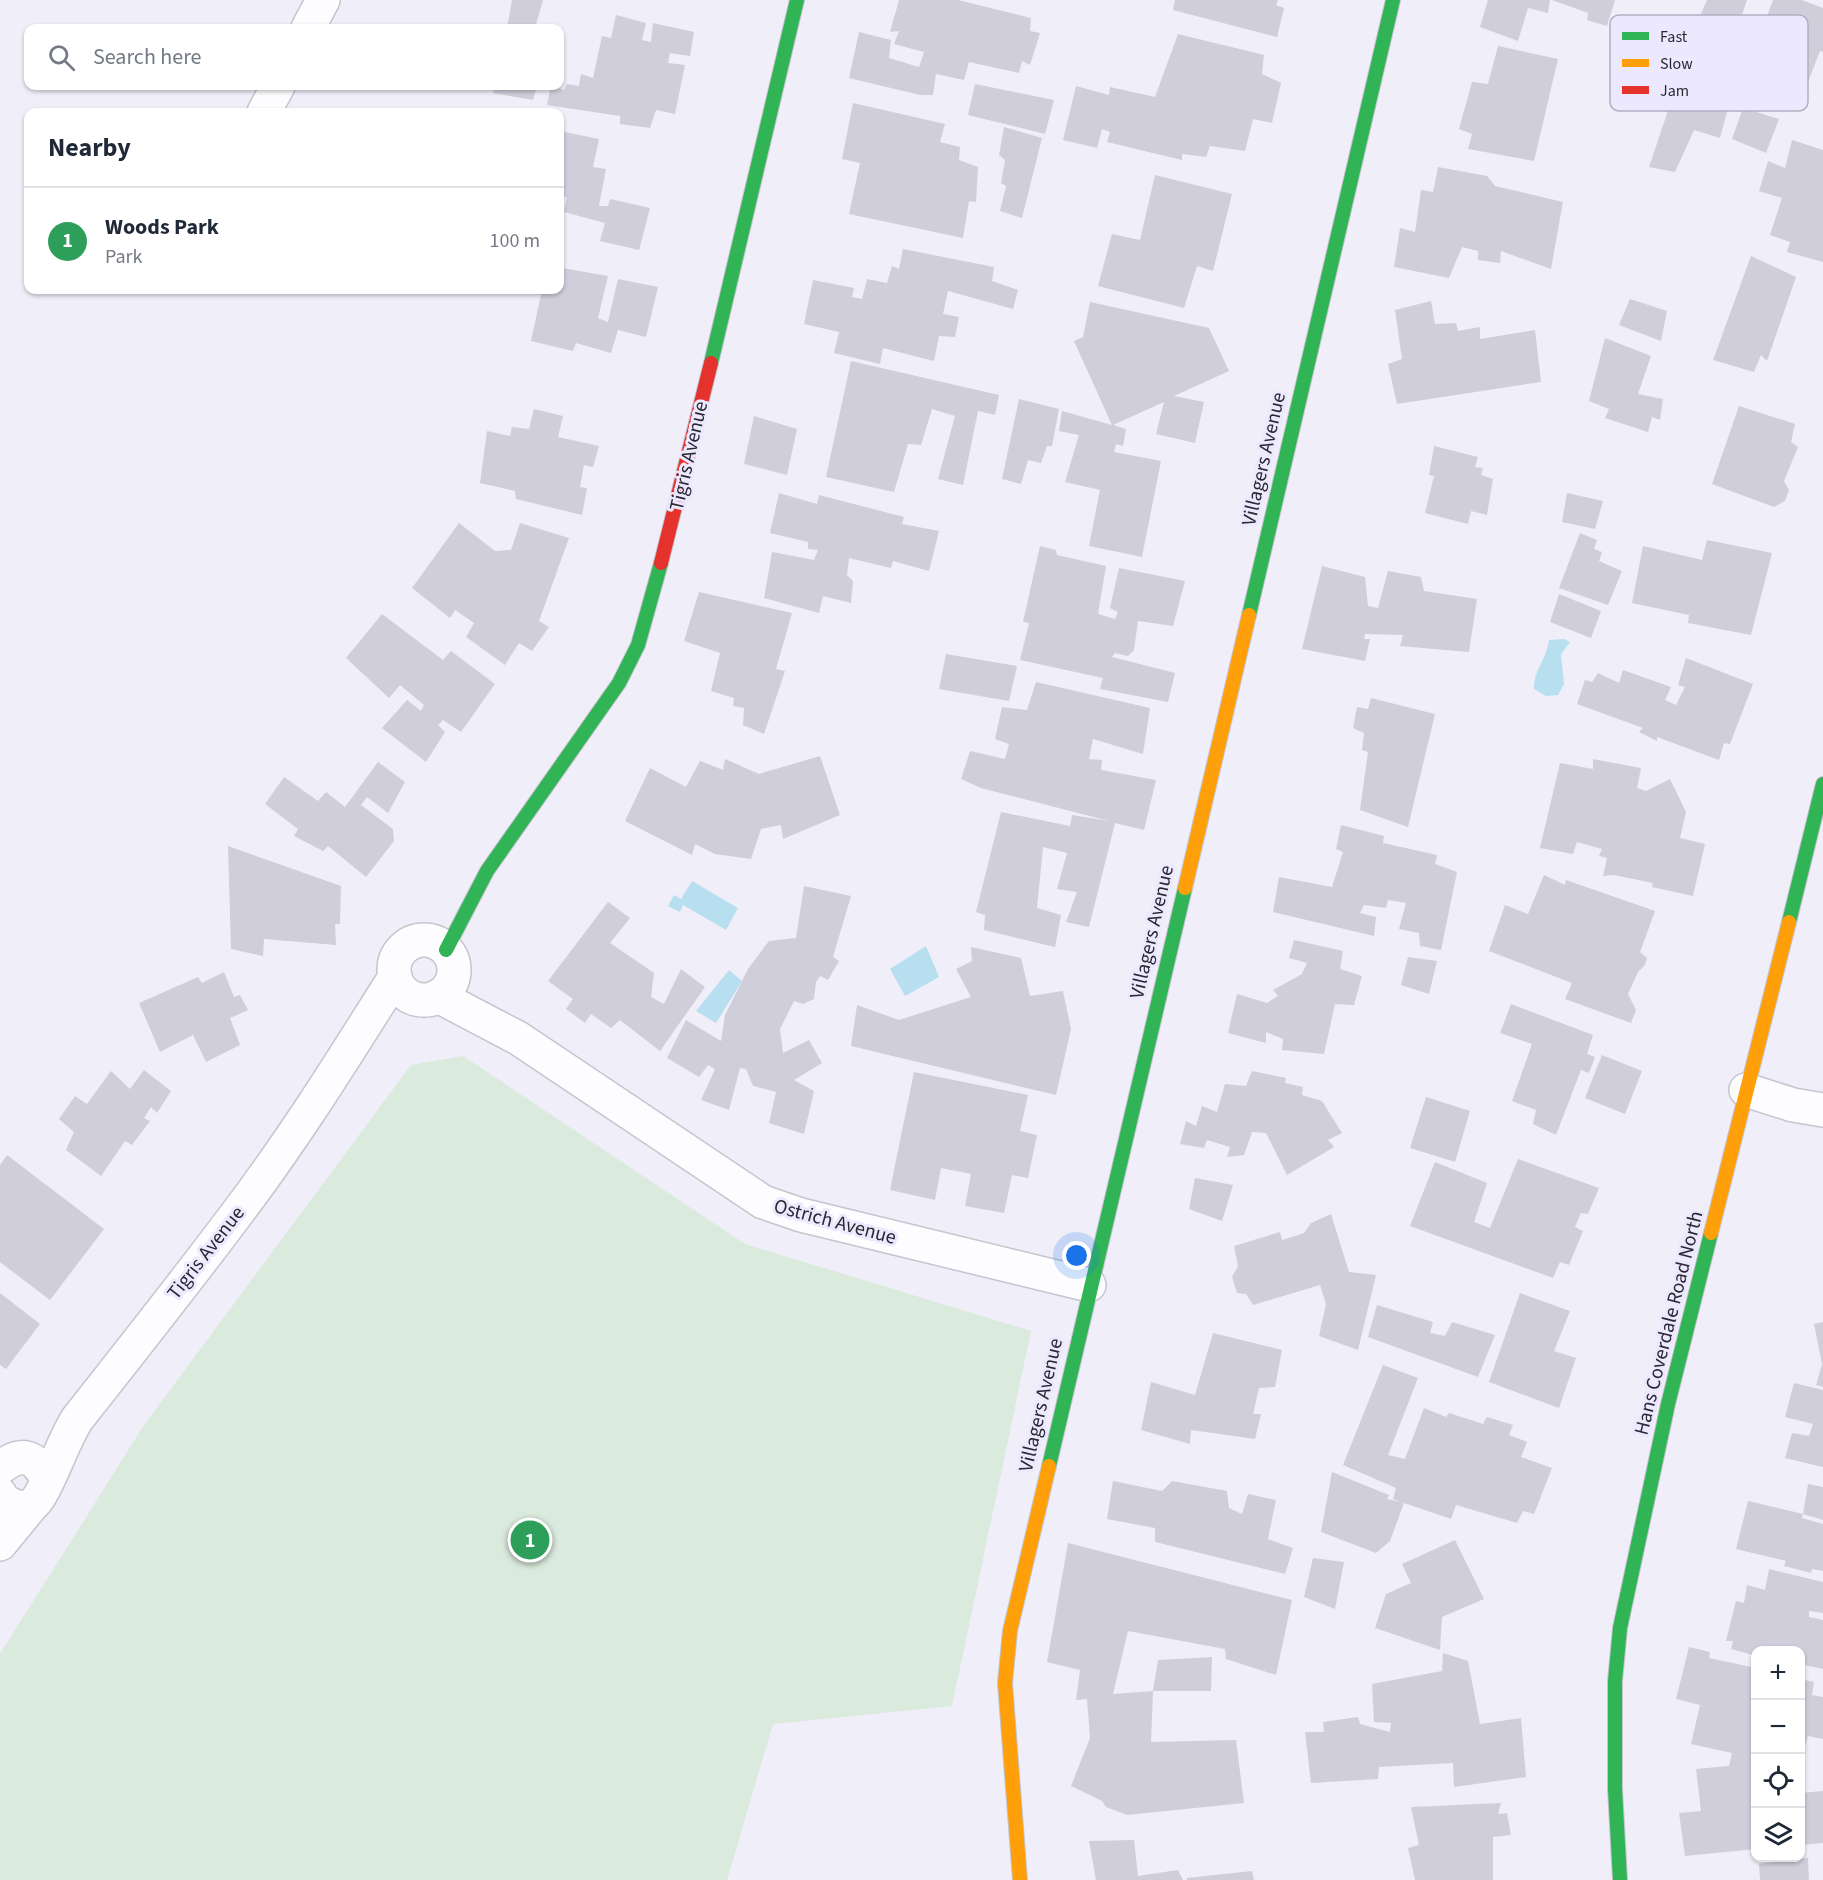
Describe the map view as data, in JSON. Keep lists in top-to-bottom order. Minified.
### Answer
{"streets":{"street":["Tigris Avenue","Villagers Avenue","Ostrich Avenue","Hans Coverdale Road North"]},"crossings":[["Tigris Avenue","Ostrich Avenue"],["Villagers Avenue","Ostrich Avenue"]],"legend":["Fast","Slow","Jam"],"page":{"search":"Search here","heading":"Nearby","list":[{"mark":"1","name":"Woods Park","note":"Park","value":"100 m"}],"pins":"1","map_buttons":["+","−"]}}
